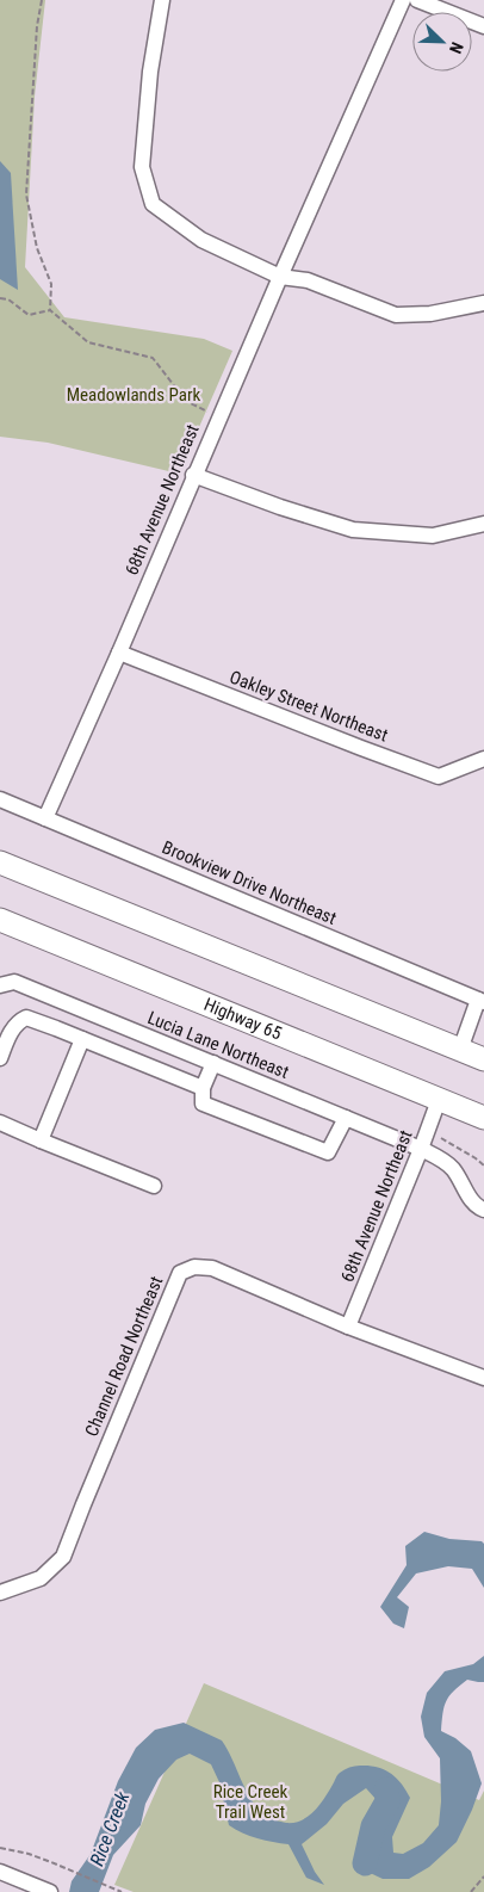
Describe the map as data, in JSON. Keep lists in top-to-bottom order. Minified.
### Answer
{"streets":{"highway":["Highway 65"],"street":["68th Avenue Northeast","Oakley Street Northeast","Brookview Drive Northeast","Lucia Lane Northeast","Channel Road Northeast"]},"crossings":[["68th Avenue Northeast","Oakley Street Northeast"],["68th Avenue Northeast","Brookview Drive Northeast"],["68th Avenue Northeast","Highway 65"],["68th Avenue Northeast","Lucia Lane Northeast"],["68th Avenue Northeast","Channel Road Northeast"]],"water":["Rice Creek"],"parks":["Meadowlands Park","Rice Creek Trail West"],"north":"bottom right"}
